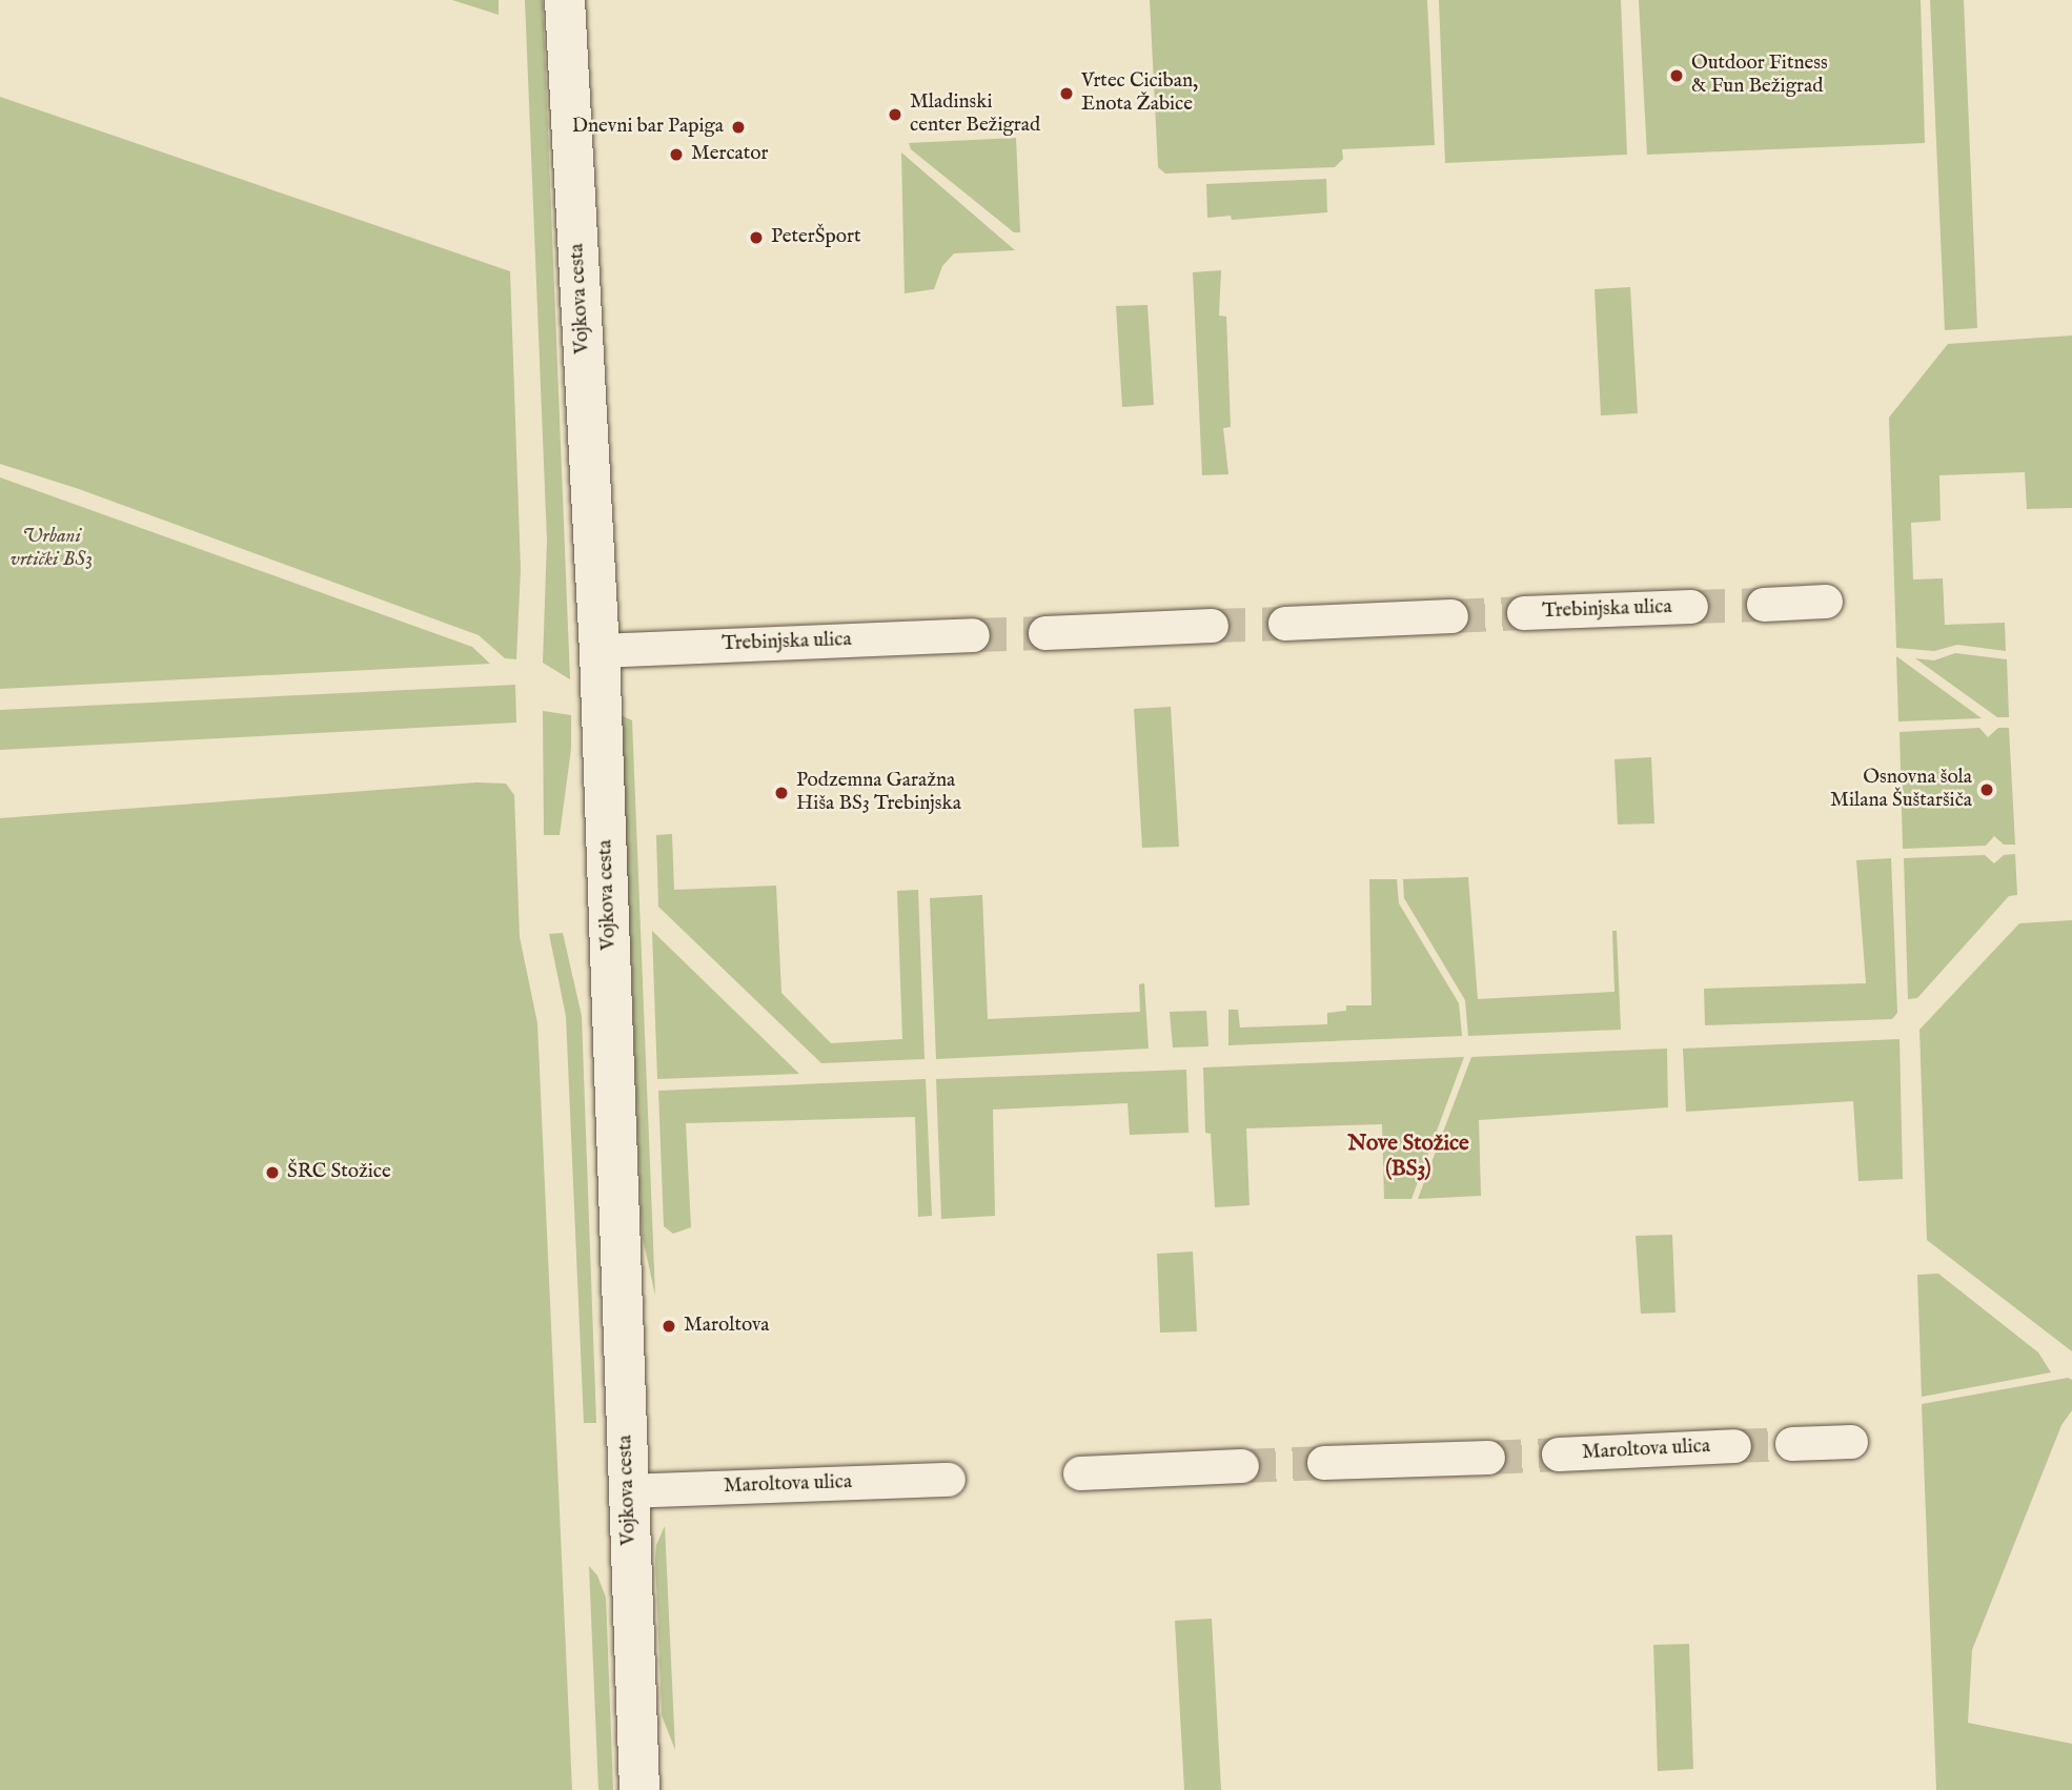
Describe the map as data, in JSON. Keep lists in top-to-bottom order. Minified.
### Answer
{"streets":{"street":["Vojkova cesta","Trebinjska ulica","Maroltova ulica"]},"crossings":[["Vojkova cesta","Trebinjska ulica"],["Vojkova cesta","Maroltova ulica"]],"districts":["Nove Stožice (BS3)"],"parks":["Urbani vrtički BS3"],"places":["Outdoor Fitness & Fun Bežigrad","Vrtec Ciciban, Enota Žabice","Mladinski center Bežigrad","Dnevni bar Papiga","Mercator","PeterŠport","Osnovna šola Milana Šuštaršiča","Podzemna Garažna Hiša BS3 Trebinjska","ŠRC Stožice","Maroltova"]}
